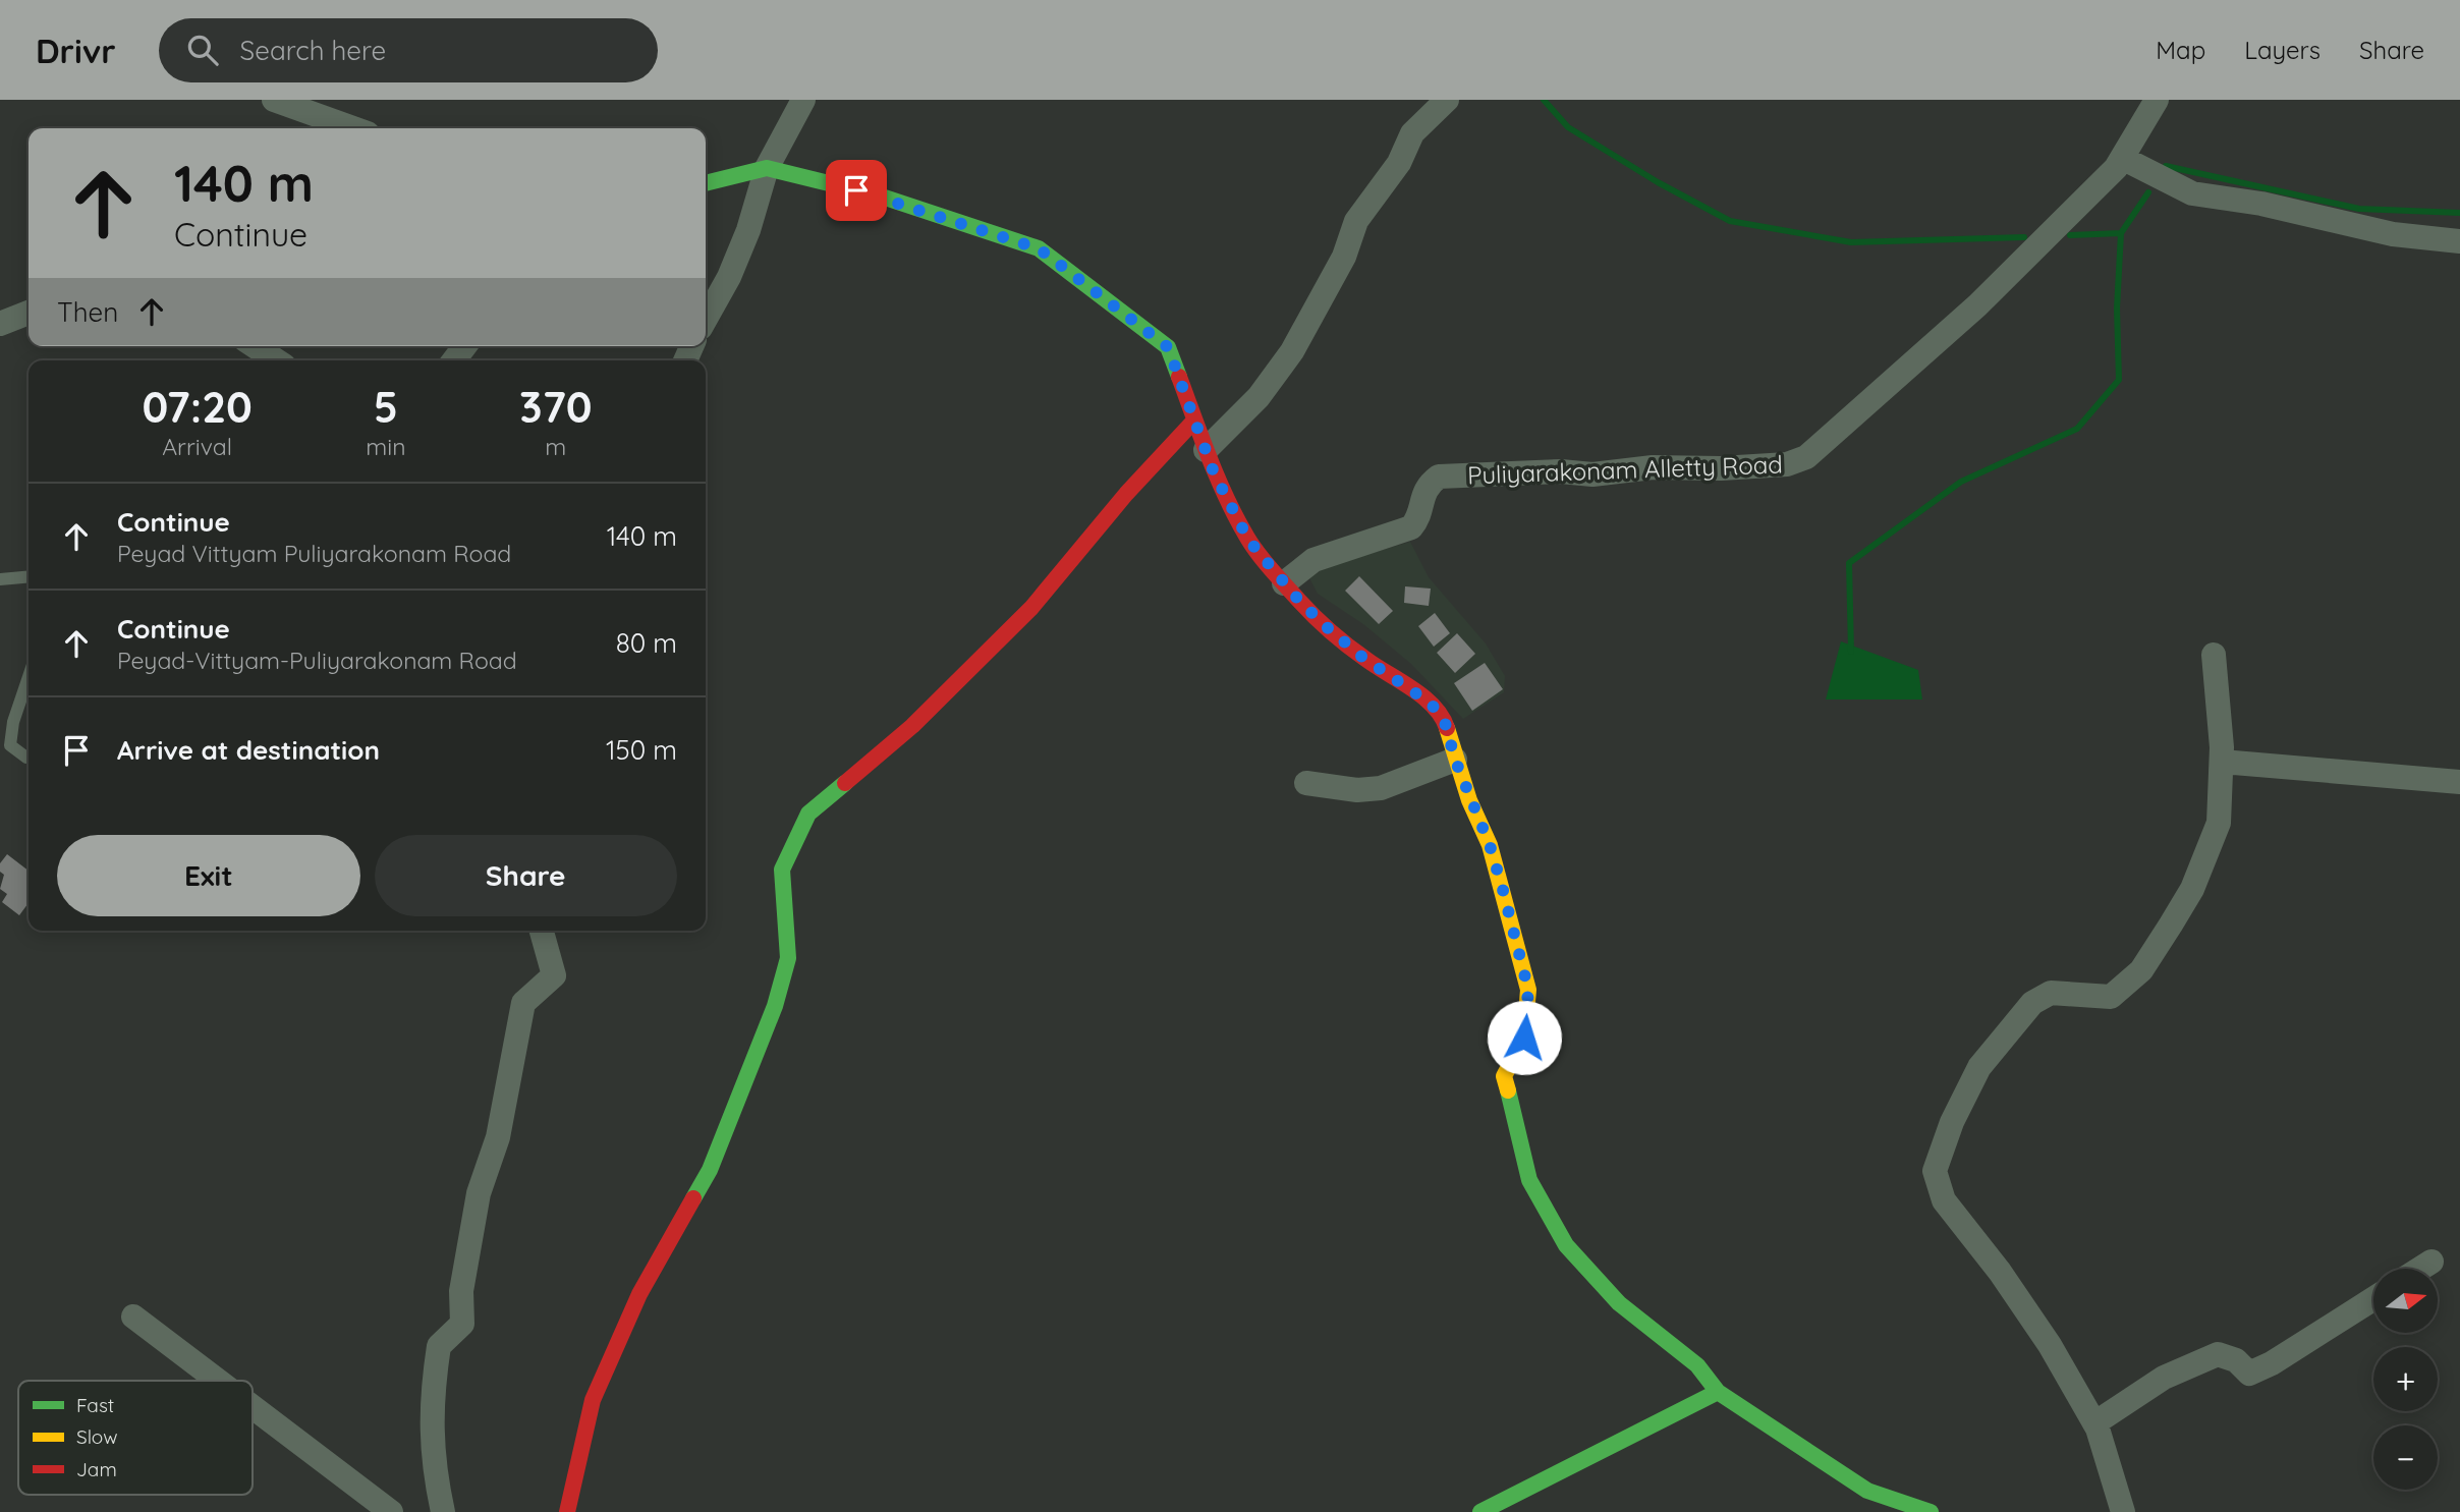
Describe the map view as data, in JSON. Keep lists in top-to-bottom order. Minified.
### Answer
{"streets":{"street":["Puliyarakonam Alletty Road"]},"legend":["Fast","Slow","Jam"],"north":"right","page":{"header":"Drivr","search":"Search here","nav":["Map","Layers","Share"],"turn":["140 m","Continue"],"then":"Then","eta":["07:20","Arrival","5","min","370","m"],"list":[{"name":"Continue","note":"Peyad Vittyam Puliyarakonam Road","value":"140 m"},{"name":"Continue","note":"Peyad-Vittyam-Puliyarakonam Road","value":"80 m"},{"name":"Arrive at destination","value":"150 m"}],"buttons":["Exit","Share"],"map_buttons":["+","−"]}}
